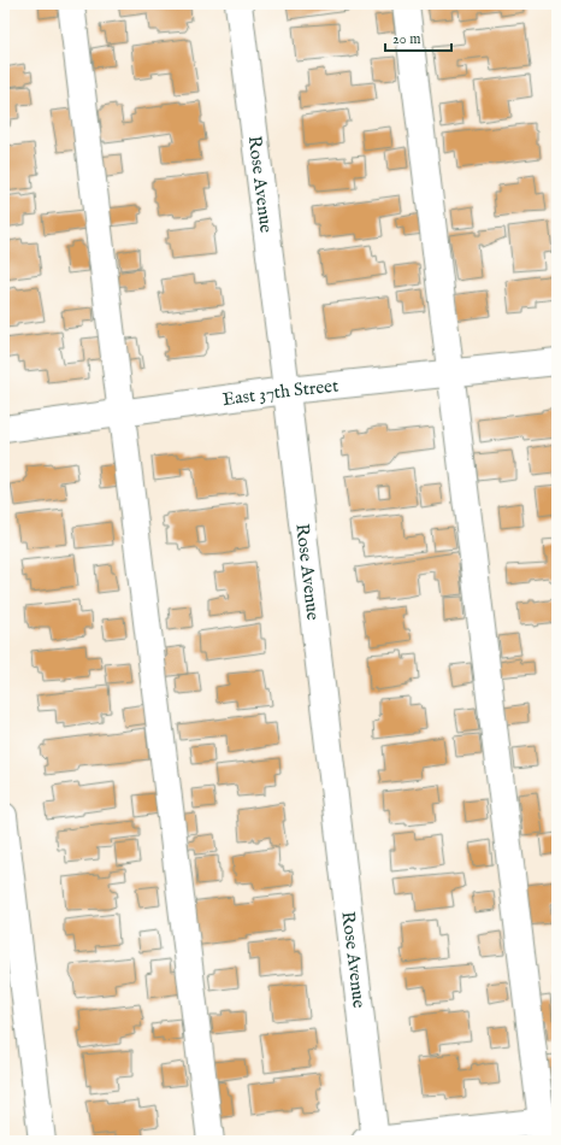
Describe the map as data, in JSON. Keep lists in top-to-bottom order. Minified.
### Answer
{"streets":{"street":["Rose Avenue","East 37th Street"]},"crossings":[["Rose Avenue","East 37th Street"]],"scale_bar":"20 m"}
